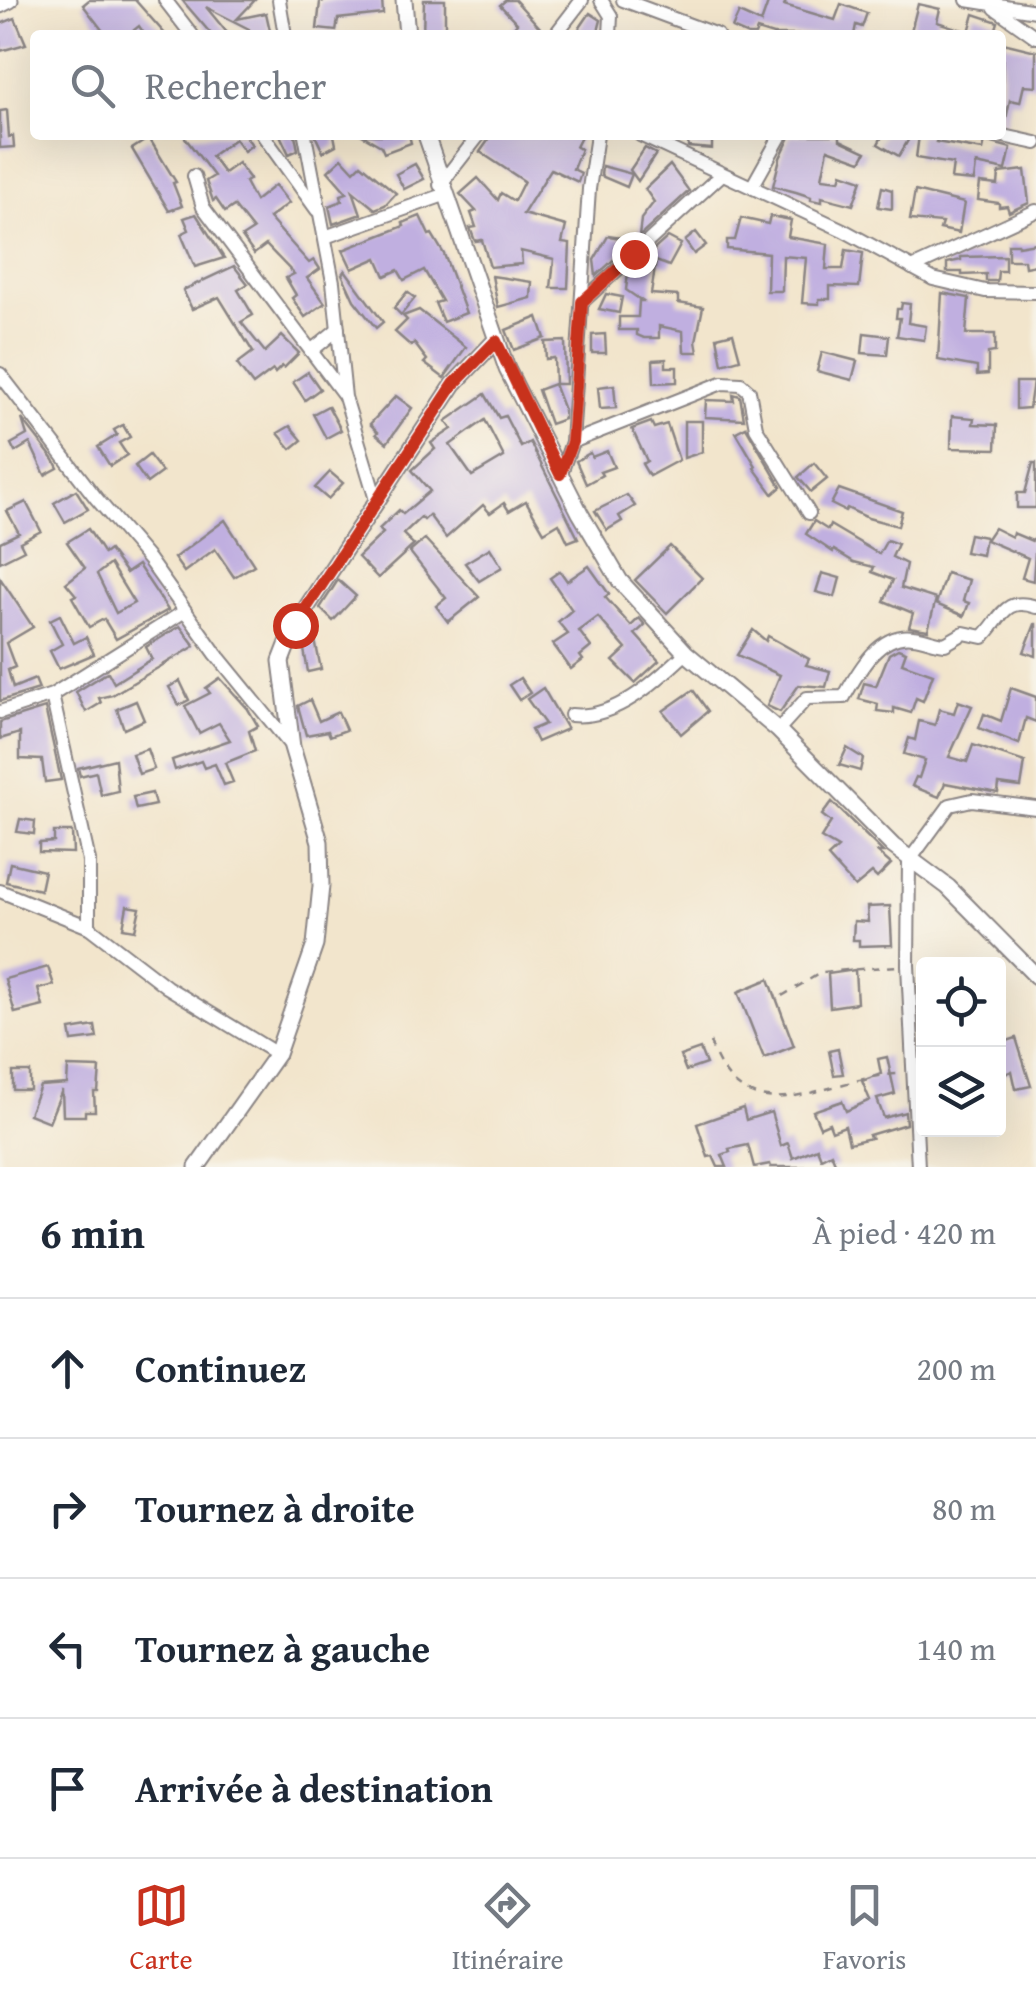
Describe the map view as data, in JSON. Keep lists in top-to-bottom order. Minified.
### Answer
{"page":{"search":"Rechercher","heading":["6 min","À pied · 420 m"],"list":[["Continuez","200 m"],["Tournez à droite","80 m"],["Tournez à gauche","140 m"],"Arrivée à destination"],"nav":["Carte","Itinéraire","Favoris"]}}
